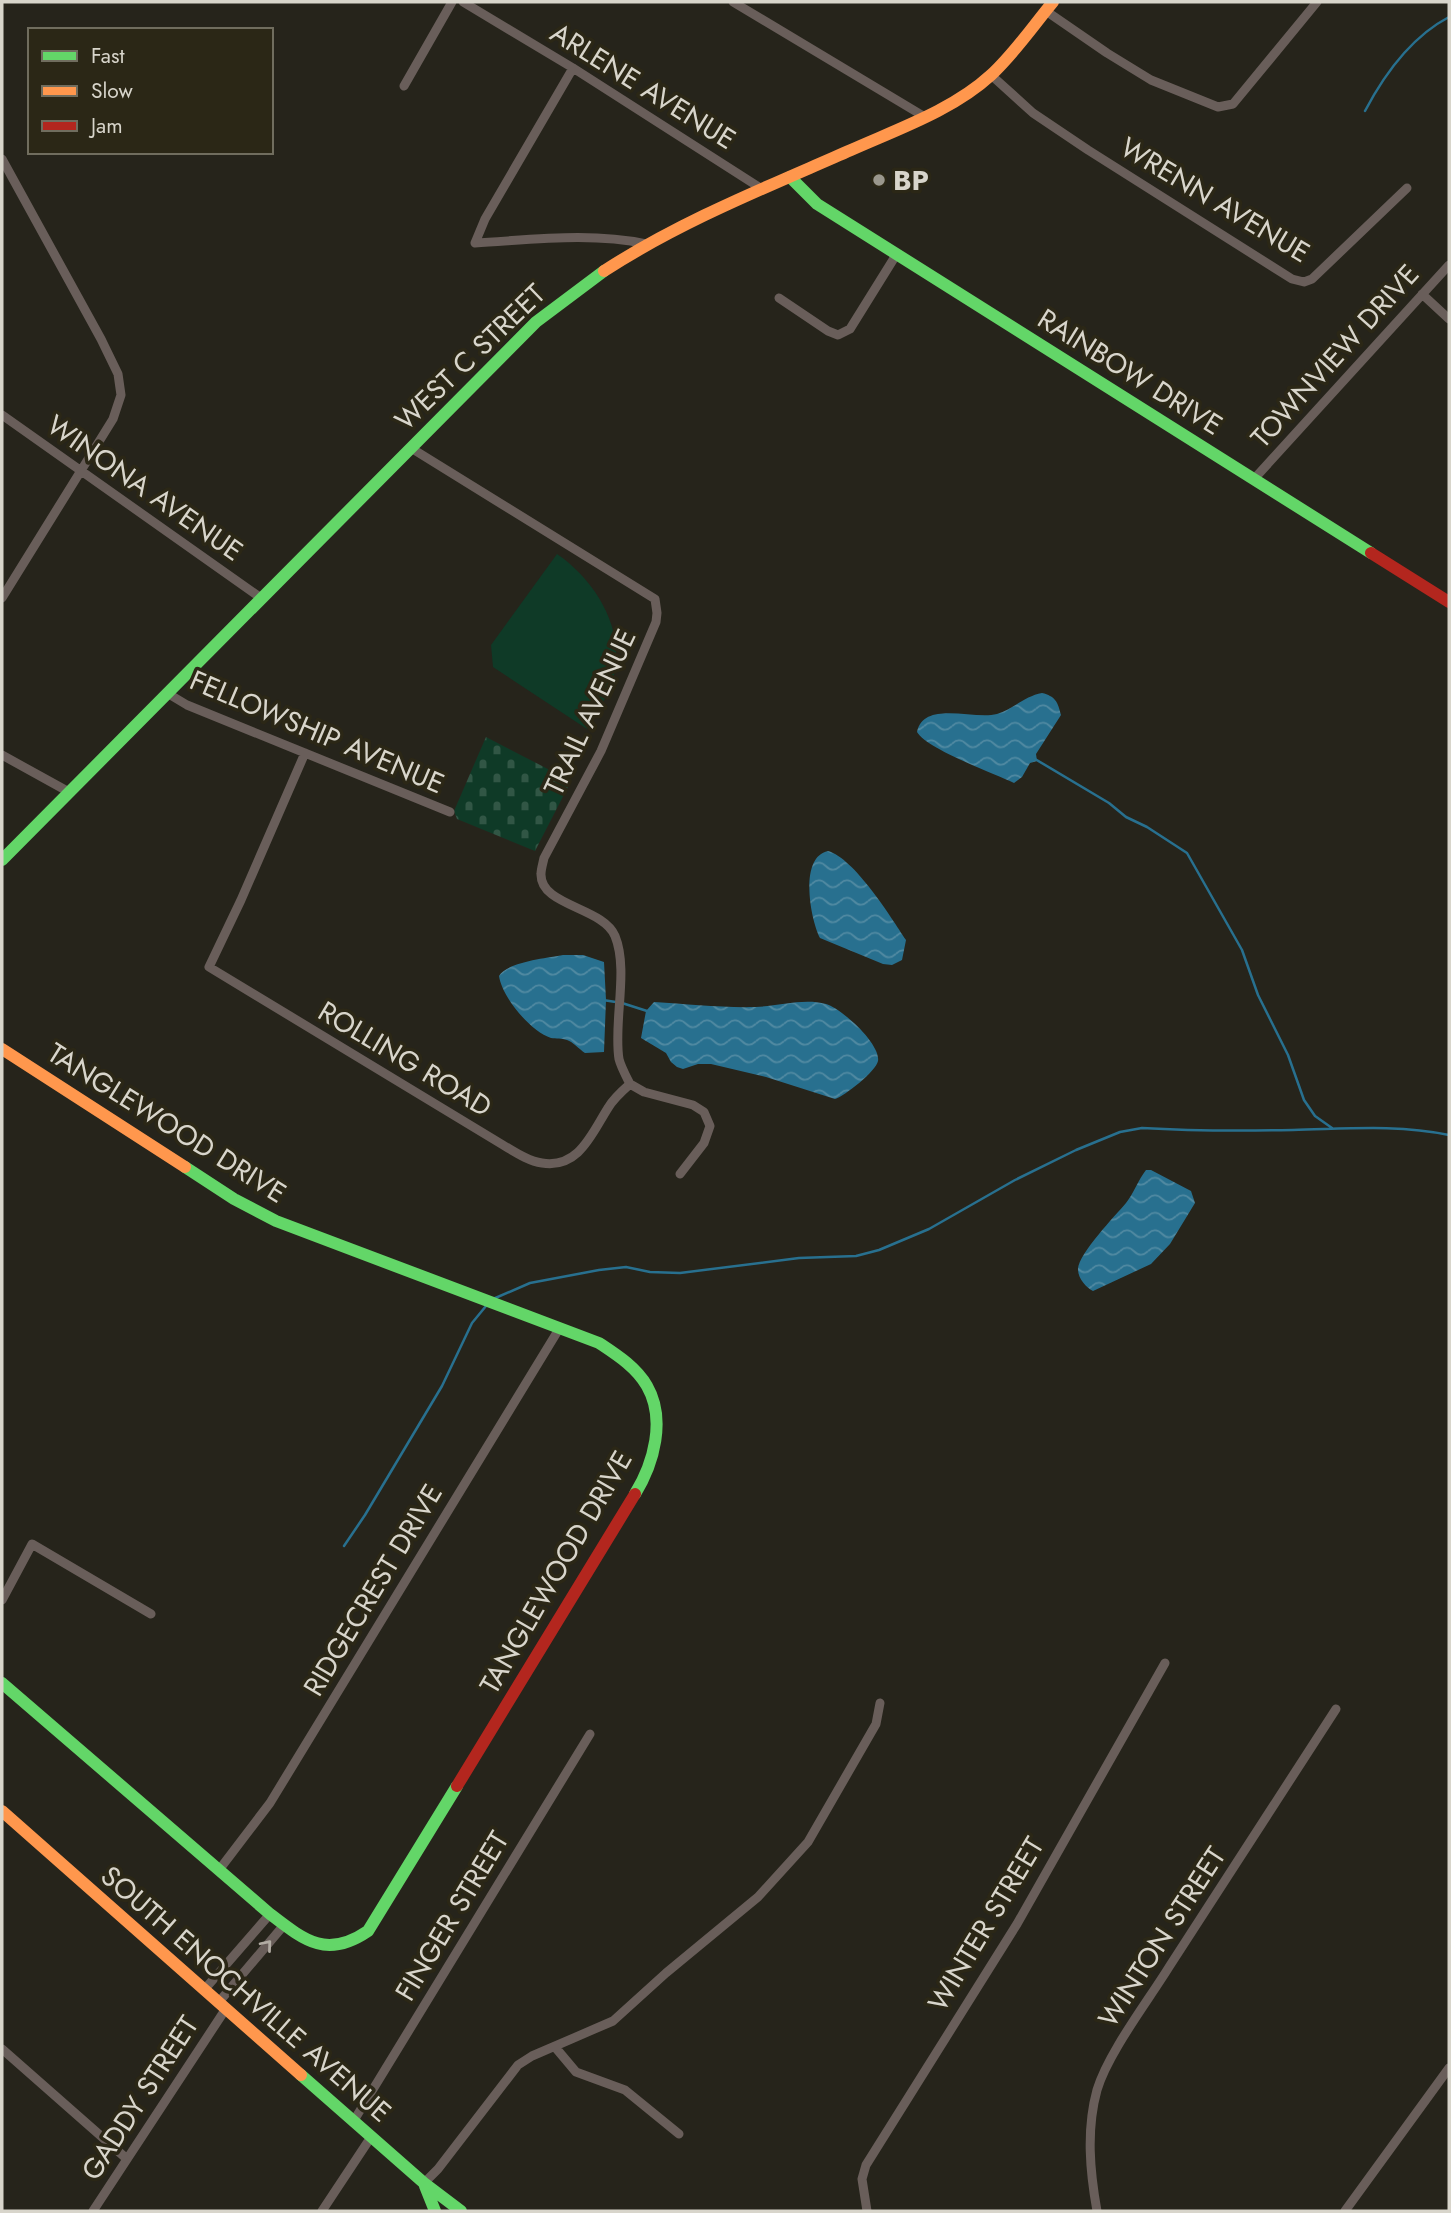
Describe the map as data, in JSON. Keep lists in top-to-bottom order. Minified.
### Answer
{"streets":{"street":["ARLENE AVENUE","WRENN AVENUE","TOWNVIEW DRIVE","WEST C STREET","RAINBOW DRIVE","WINONA AVENUE","TRAIL AVENUE","FELLOWSHIP AVENUE","ROLLING ROAD","TANGLEWOOD DRIVE","RIDGECREST DRIVE","FINGER STREET","WINTER STREET","WINTON STREET","SOUTH ENOCHVILLE AVENUE","GADDY STREET"]},"crossings":[["ARLENE AVENUE","WEST C STREET"],["WRENN AVENUE","WEST C STREET"],["TOWNVIEW DRIVE","RAINBOW DRIVE"],["WEST C STREET","RAINBOW DRIVE"],["WEST C STREET","WINONA AVENUE"],["WEST C STREET","TRAIL AVENUE"],["WEST C STREET","FELLOWSHIP AVENUE"],["TRAIL AVENUE","ROLLING ROAD"],["FELLOWSHIP AVENUE","ROLLING ROAD"],["TANGLEWOOD DRIVE","RIDGECREST DRIVE"],["TANGLEWOOD DRIVE","GADDY STREET"],["FINGER STREET","SOUTH ENOCHVILLE AVENUE"],["SOUTH ENOCHVILLE AVENUE","GADDY STREET"]],"places":["BP"],"legend":["Fast","Slow","Jam"]}
